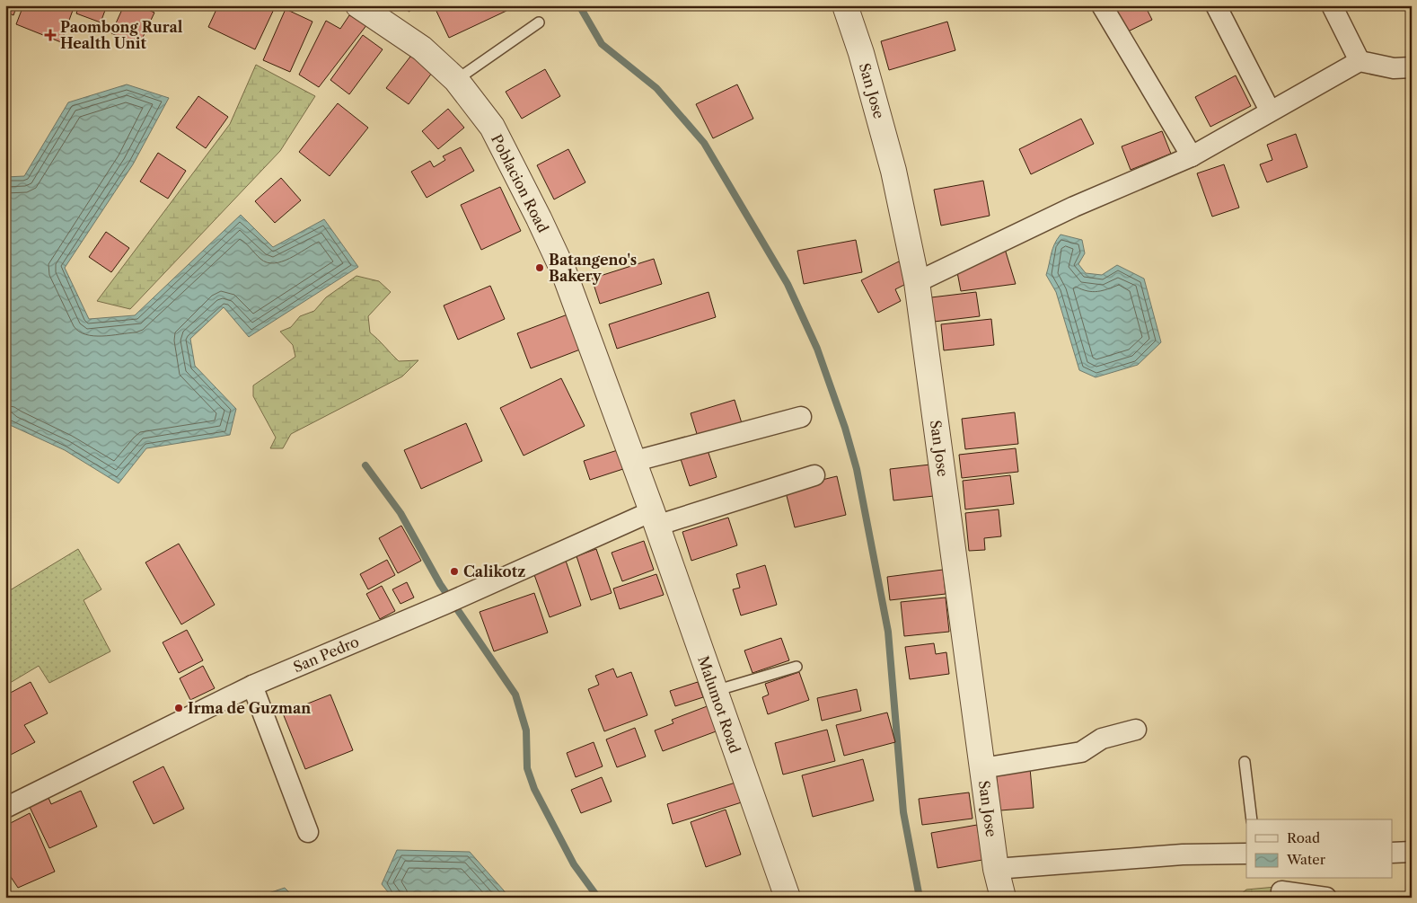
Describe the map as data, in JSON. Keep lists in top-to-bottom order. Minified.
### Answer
{"streets":{"street":["San Jose","Poblacion Road","San Pedro","Malumot Road"]},"crossings":[["Poblacion Road","San Pedro"],["Poblacion Road","Malumot Road"],["San Pedro","Malumot Road"]],"places":{"health":["Paombong Rural Health Unit"],"other":["Batangeno's Bakery","Calikotz","Irma de Guzman"]},"legend":["Road","Water"]}
